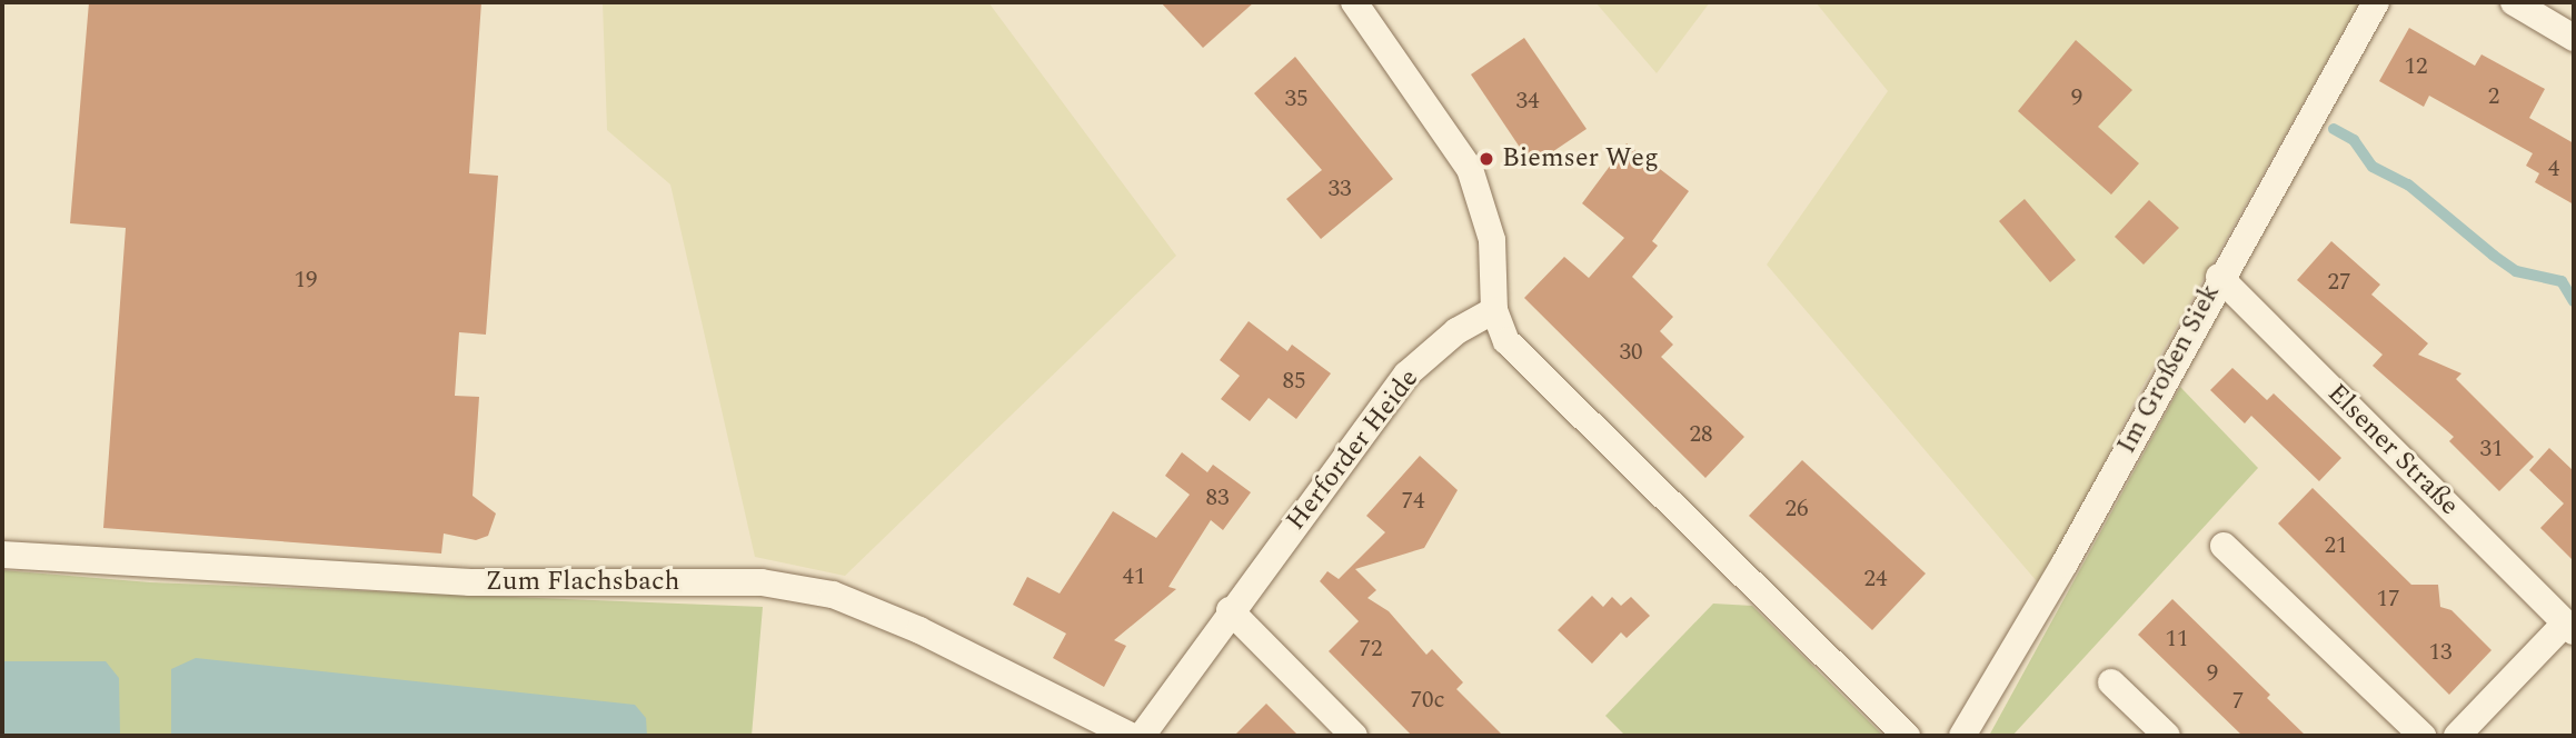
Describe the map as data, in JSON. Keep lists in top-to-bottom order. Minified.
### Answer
{"streets":{"street":["Im Großen Siek","Herforder Heide","Elsener Straße","Zum Flachsbach"]},"crossings":[["Im Großen Siek","Elsener Straße"]],"places":["Biemser Weg"],"house_numbers":["12","2","9","35","34","4","33","19","27","30","85","28","31","83","74","26","21","41","24","17","11","72","13","9","70c","7"]}
